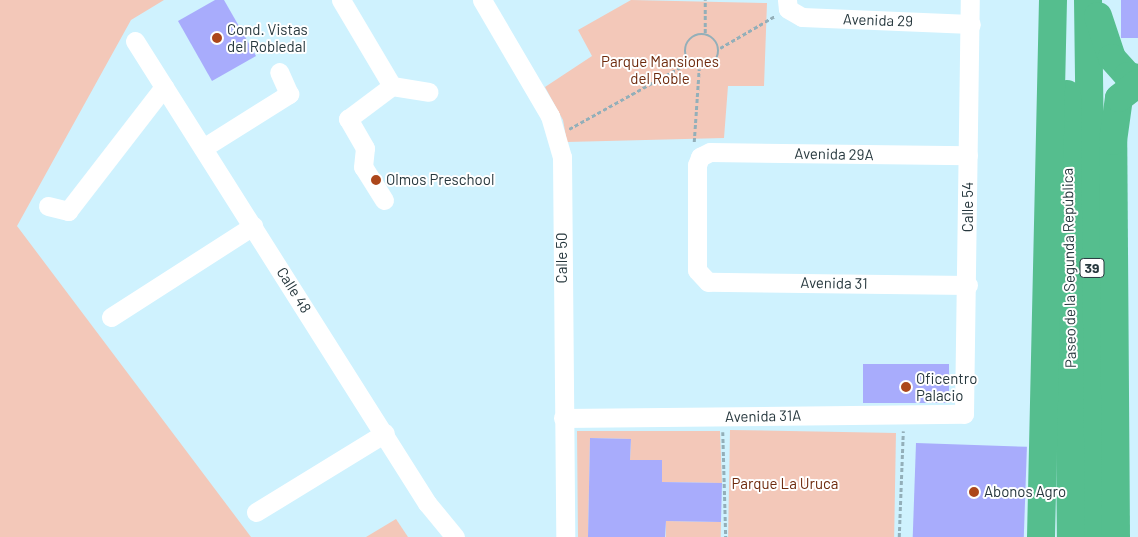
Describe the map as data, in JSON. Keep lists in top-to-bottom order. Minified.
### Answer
{"streets":{"highway":["Paseo de la Segunda República","39"],"street":["Avenida 29","Avenida 29A","Calle 54","Calle 50","Avenida 31","Calle 48","Avenida 31A"]},"crossings":[["Avenida 29","Calle 54"],["Avenida 29A","Calle 54"],["Avenida 29A","Avenida 31"],["Calle 54","Avenida 31"],["Calle 54","Avenida 31A"],["Calle 50","Avenida 31A"]],"parks":["Parque Mansiones del Roble","Parque La Uruca"],"places":["Cond. Vistas del Robledal","Olmos Preschool","Oficentro Palacio","Abonos Agro"]}
